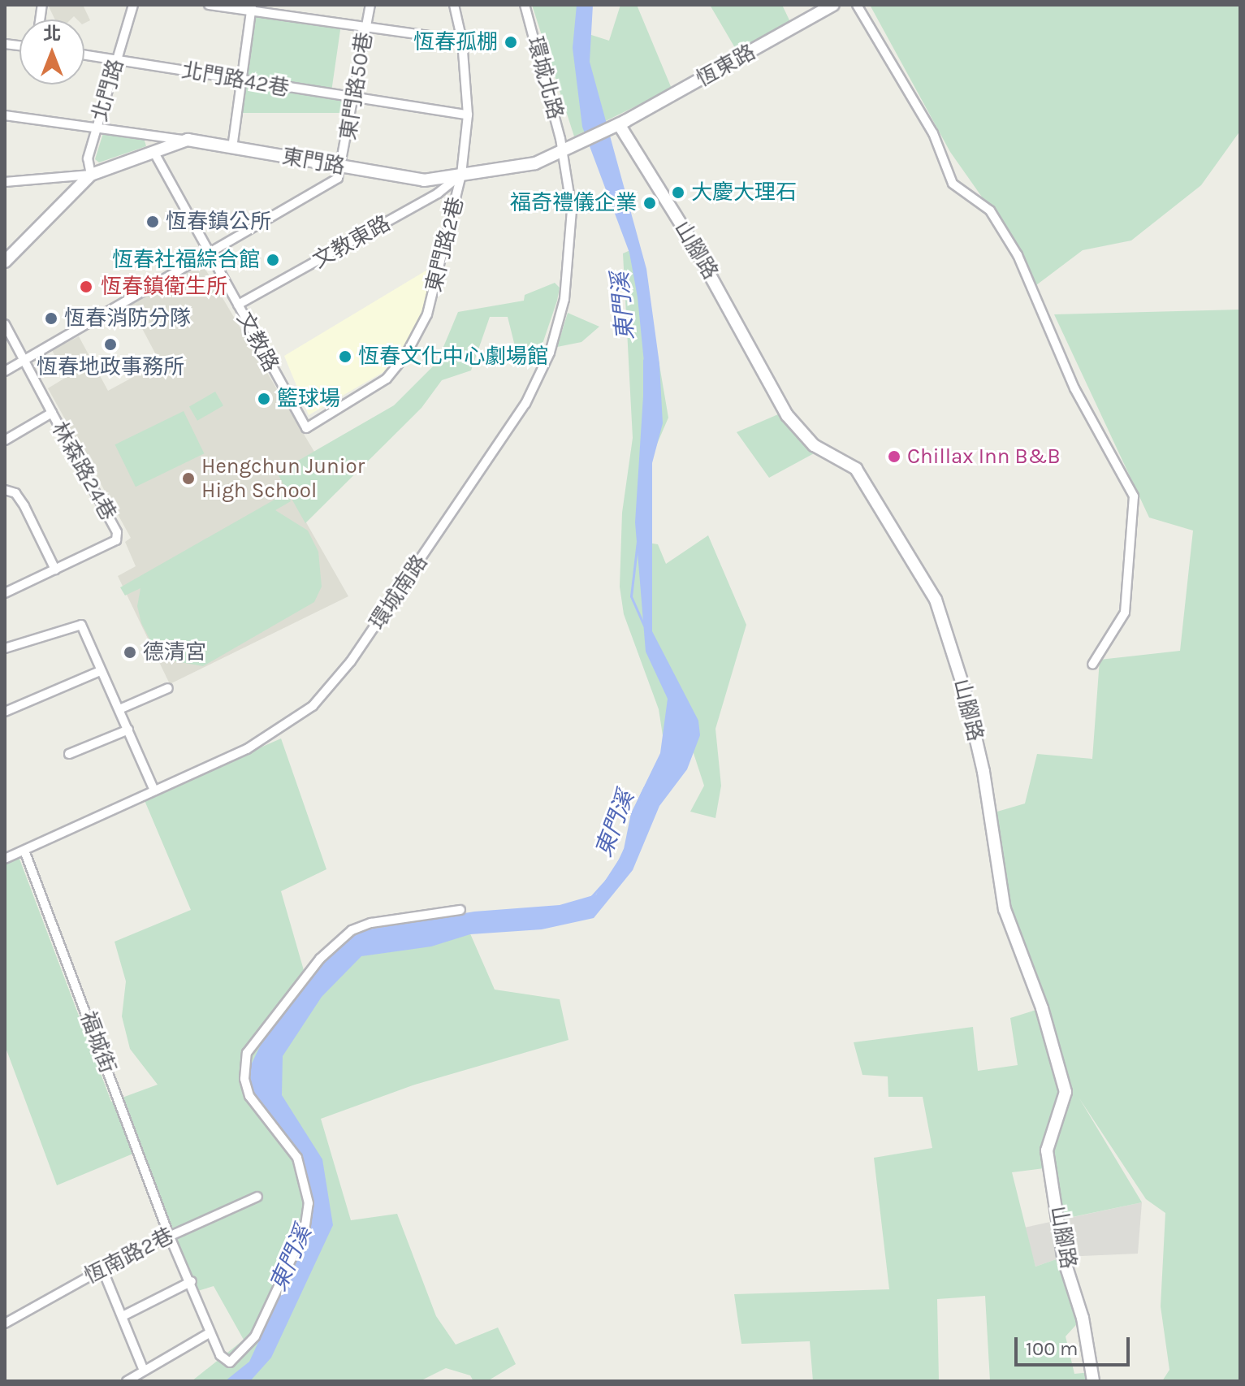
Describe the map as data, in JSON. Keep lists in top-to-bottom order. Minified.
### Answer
{"streets":{"street":["恆東路","環城北路","北門路42巷","東門路50巷","北門路","東門路","文教東路","東門路2巷","山腳路","文教路","林森路24巷","環城南路","福城街","恆南路2巷"]},"crossings":[["恆東路","東門路"],["恆東路","山腳路"],["環城北路","東門路"],["環城北路","環城南路"],["北門路42巷","東門路50巷"],["北門路42巷","北門路"],["北門路42巷","東門路2巷"],["東門路50巷","東門路"],["東門路","文教東路"],["東門路","東門路2巷"],["東門路","山腳路"],["東門路","環城南路"],["文教東路","東門路2巷"],["文教東路","文教路"],["東門路2巷","文教路"],["環城南路","福城街"],["福城街","恆南路2巷"]],"water":["東門溪"],"places":["恆春孤棚","大慶大理石","福奇禮儀企業","恆春鎮公所","恆春社福綜合館","恆春鎮衛生所","恆春消防分隊","恆春地政事務所","恆春文化中心劇場館","籃球場","Chillax Inn B&B","Hengchun Junior High School","德清宮"],"scale_bar":"100 m","north":"top"}
